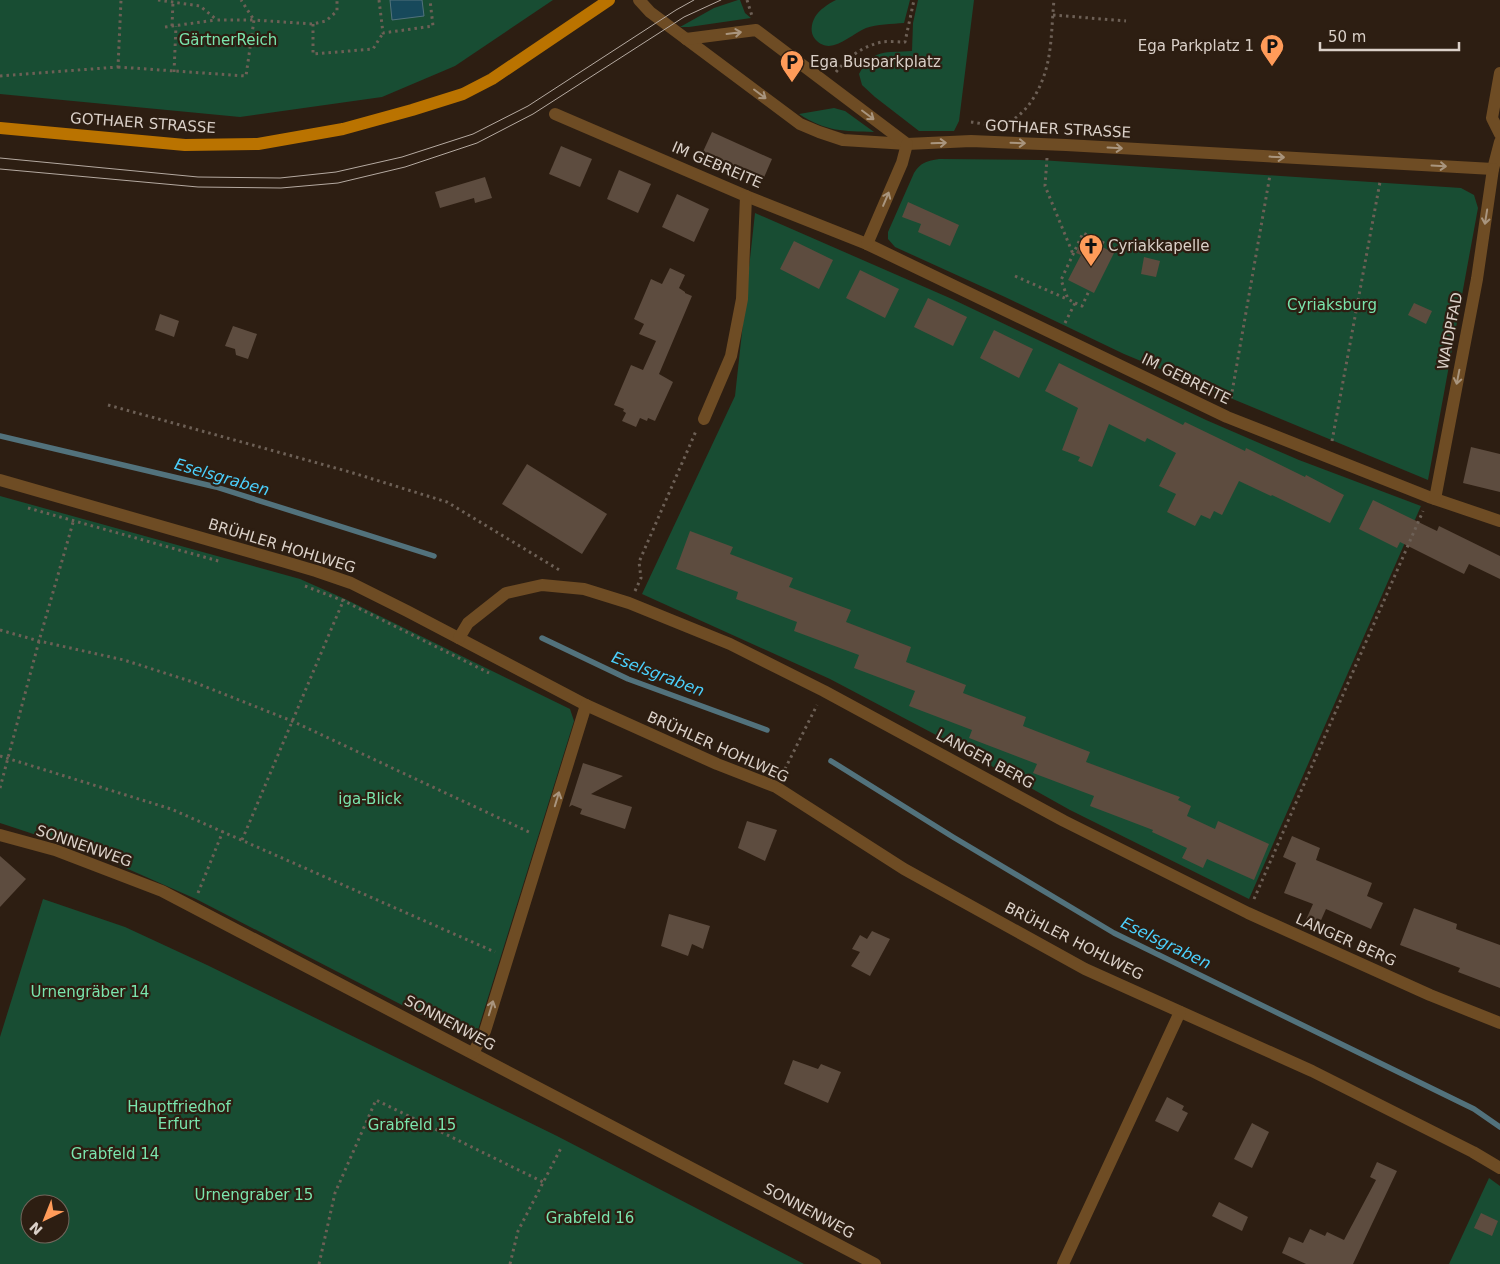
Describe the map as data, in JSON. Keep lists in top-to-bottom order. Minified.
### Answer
{"streets":{"main road":["GOTHAER STRASSE"],"street":["IM GEBREITE","WAIDPFAD","BRÜHLER HOHLWEG","LANGER BERG","SONNENWEG"]},"crossings":[["GOTHAER STRASSE","WAIDPFAD"],["IM GEBREITE","WAIDPFAD"],["BRÜHLER HOHLWEG","LANGER BERG"]],"one_way":["GOTHAER STRASSE","WAIDPFAD"],"water":["Eselsgraben"],"parks":["GärtnerReich","Cyriaksburg","iga-Blick","Urnengräber 14","Hauptfriedhof Erfurt","Grabfeld 15","Grabfeld 14","Urnengraber 15","Grabfeld 16"],"places":{"parking":["Ega Parkplatz 1","Ega Busparkplatz"],"church":["Cyriakkapelle"]},"scale_bar":"50 m","north":"bottom left"}
